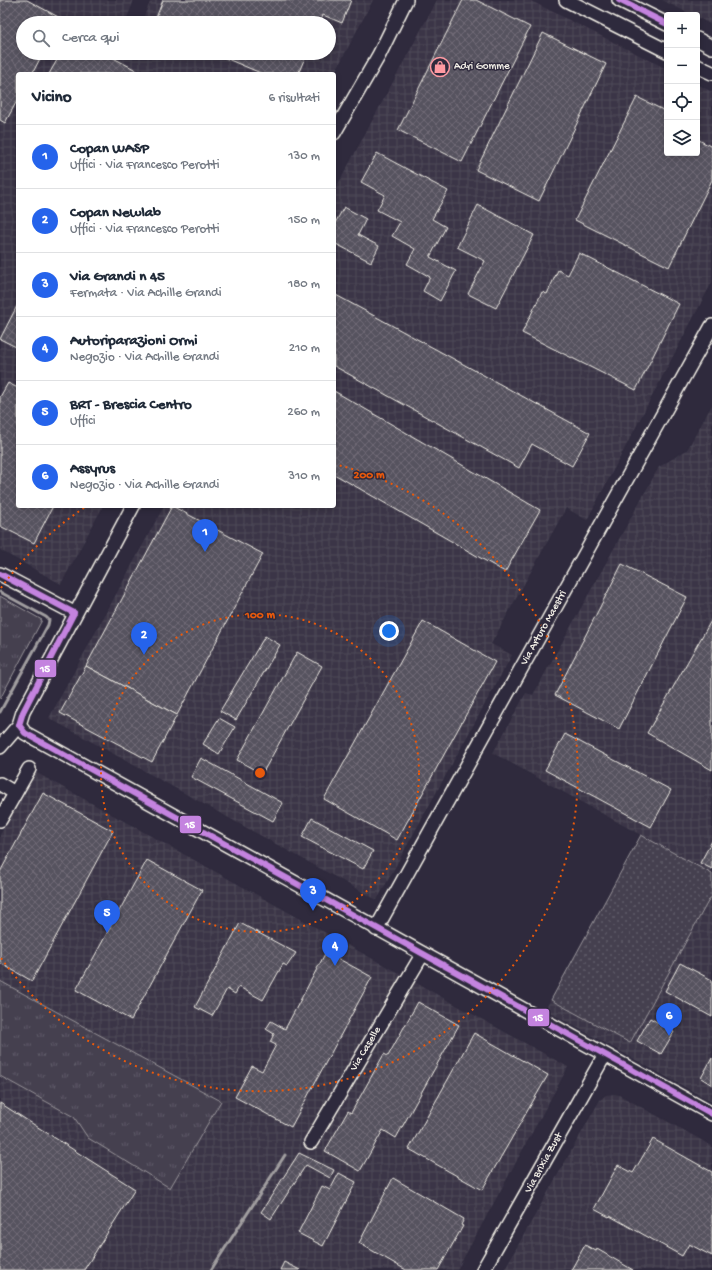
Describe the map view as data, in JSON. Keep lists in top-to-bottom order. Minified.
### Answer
{"streets":{"street":["Via Arturo Maestri","Via Caselle","Via Brixia Zust"]},"places":{"shop":["Adri Gomme"]},"lines":["transit line 15"],"page":{"map_buttons":["+","−"],"search":"Cerca qui","heading":["Vicino","6 risultati"],"list":[{"mark":"1","name":"Copan WASP","note":"Uffici · Via Francesco Perotti","value":"130 m"},{"mark":"2","name":"Copan Newlab","note":"Uffici · Via Francesco Perotti","value":"150 m"},{"mark":"3","name":"Via Grandi n 45","note":"Fermata · Via Achille Grandi","value":"180 m"},{"mark":"4","name":"Autoriparazioni Ormi","note":"Negozio · Via Achille Grandi","value":"210 m"},{"mark":"5","name":"BRT - Brescia Centro","note":"Uffici","value":"260 m"},{"mark":"6","name":"Assyrus","note":"Negozio · Via Achille Grandi","value":"310 m"}],"pins":["1","2","3","5","4","6"]},"rings":["200 m","100 m"]}
